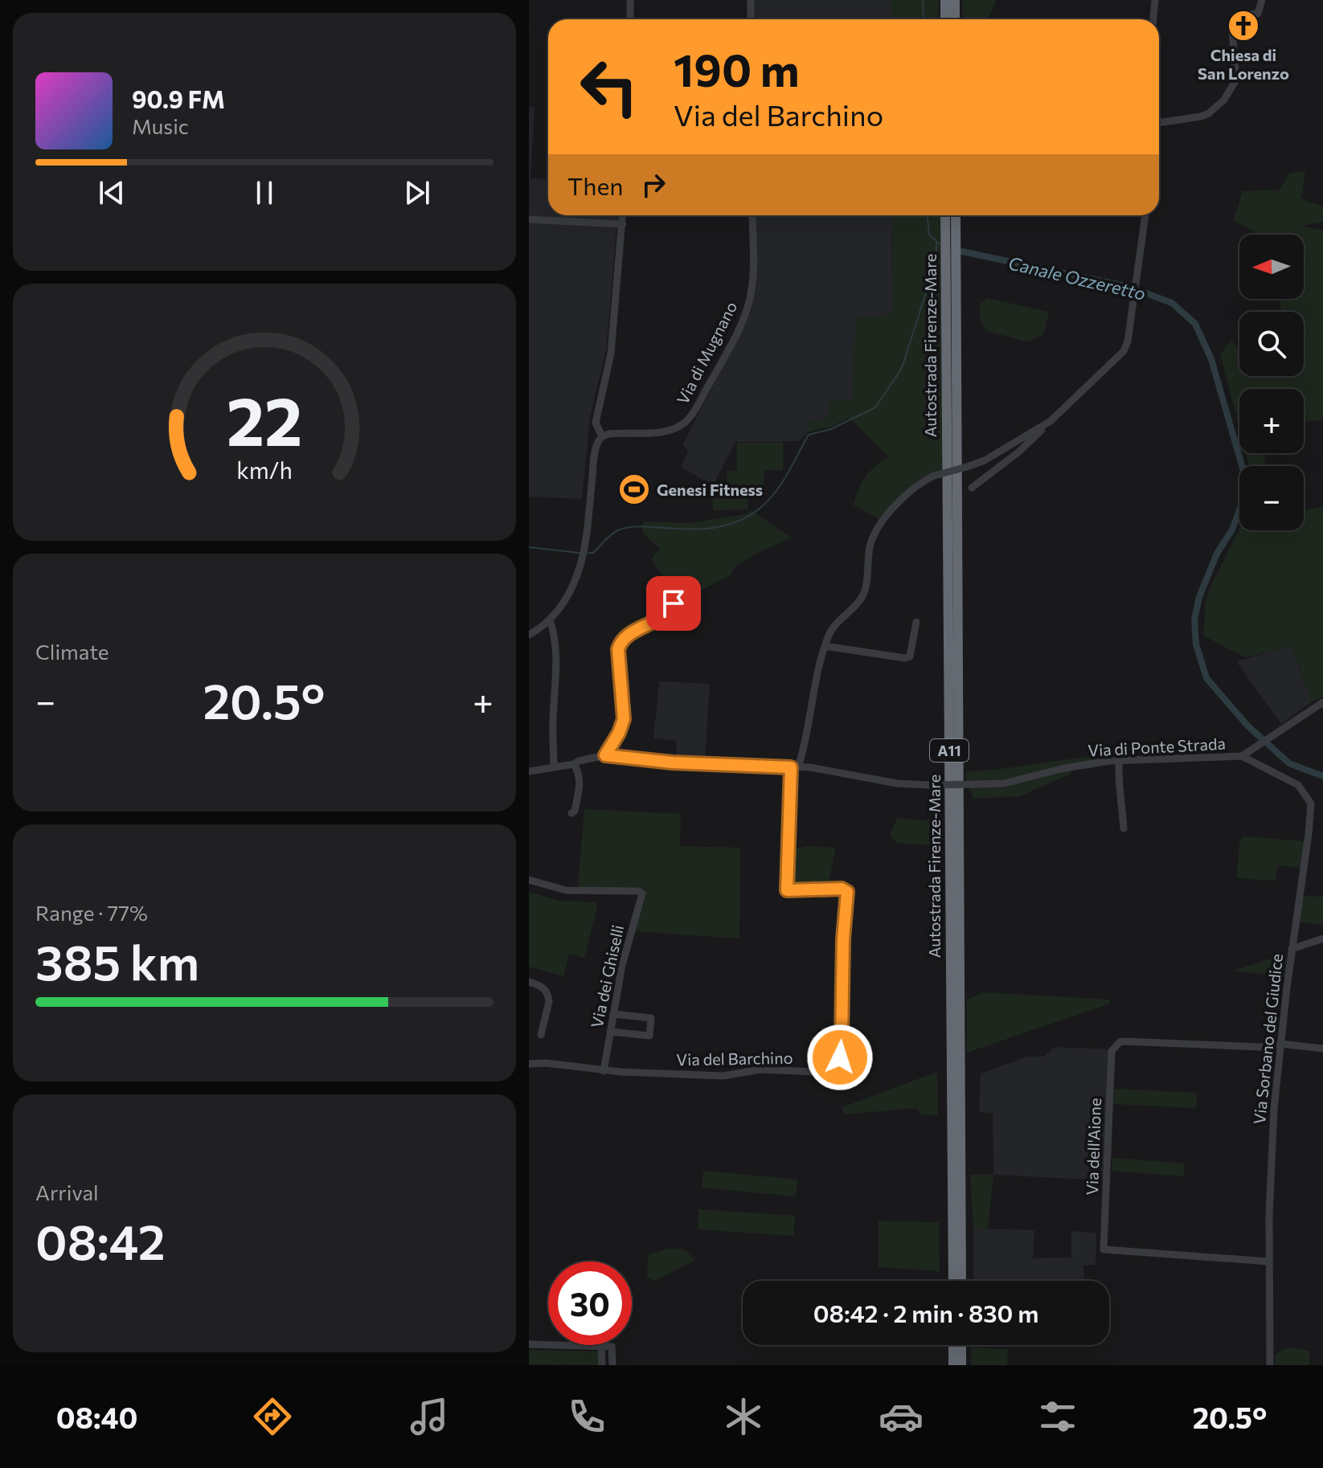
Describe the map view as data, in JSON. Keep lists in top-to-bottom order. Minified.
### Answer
{"streets":{"highway":["Autostrada Firenze-Mare","A11"],"street":["Via di Mugnano","Via di Ponte Strada","Via dei Ghiselli","Via Sorbano del Giudice","Via del Barchino","Via dell'Aione"]},"crossings":[["Via di Ponte Strada","Via Sorbano del Giudice"],["Via di Ponte Strada","Via del Barchino"],["Via dei Ghiselli","Via del Barchino"],["Via Sorbano del Giudice","Via dell'Aione"]],"water":["Canale Ozzeretto"],"places":{"church":["Chiesa di San Lorenzo"],"sports":["Genesi Fitness"]},"north":"left","page":{"turn":["190 m","Via del Barchino"],"song":["90.9 FM","Music"],"then":"Then","map_buttons":["+","−"],"tile":["Climate",["Range · 77%","385 km"],["Arrival","08:42"]],"heat":["−","20.5°","+"],"limit":"30","trip":"08:42 · 2 min · 830 m","tabs":["08:40","20.5°"],"gauge":["22","km/h"]}}
